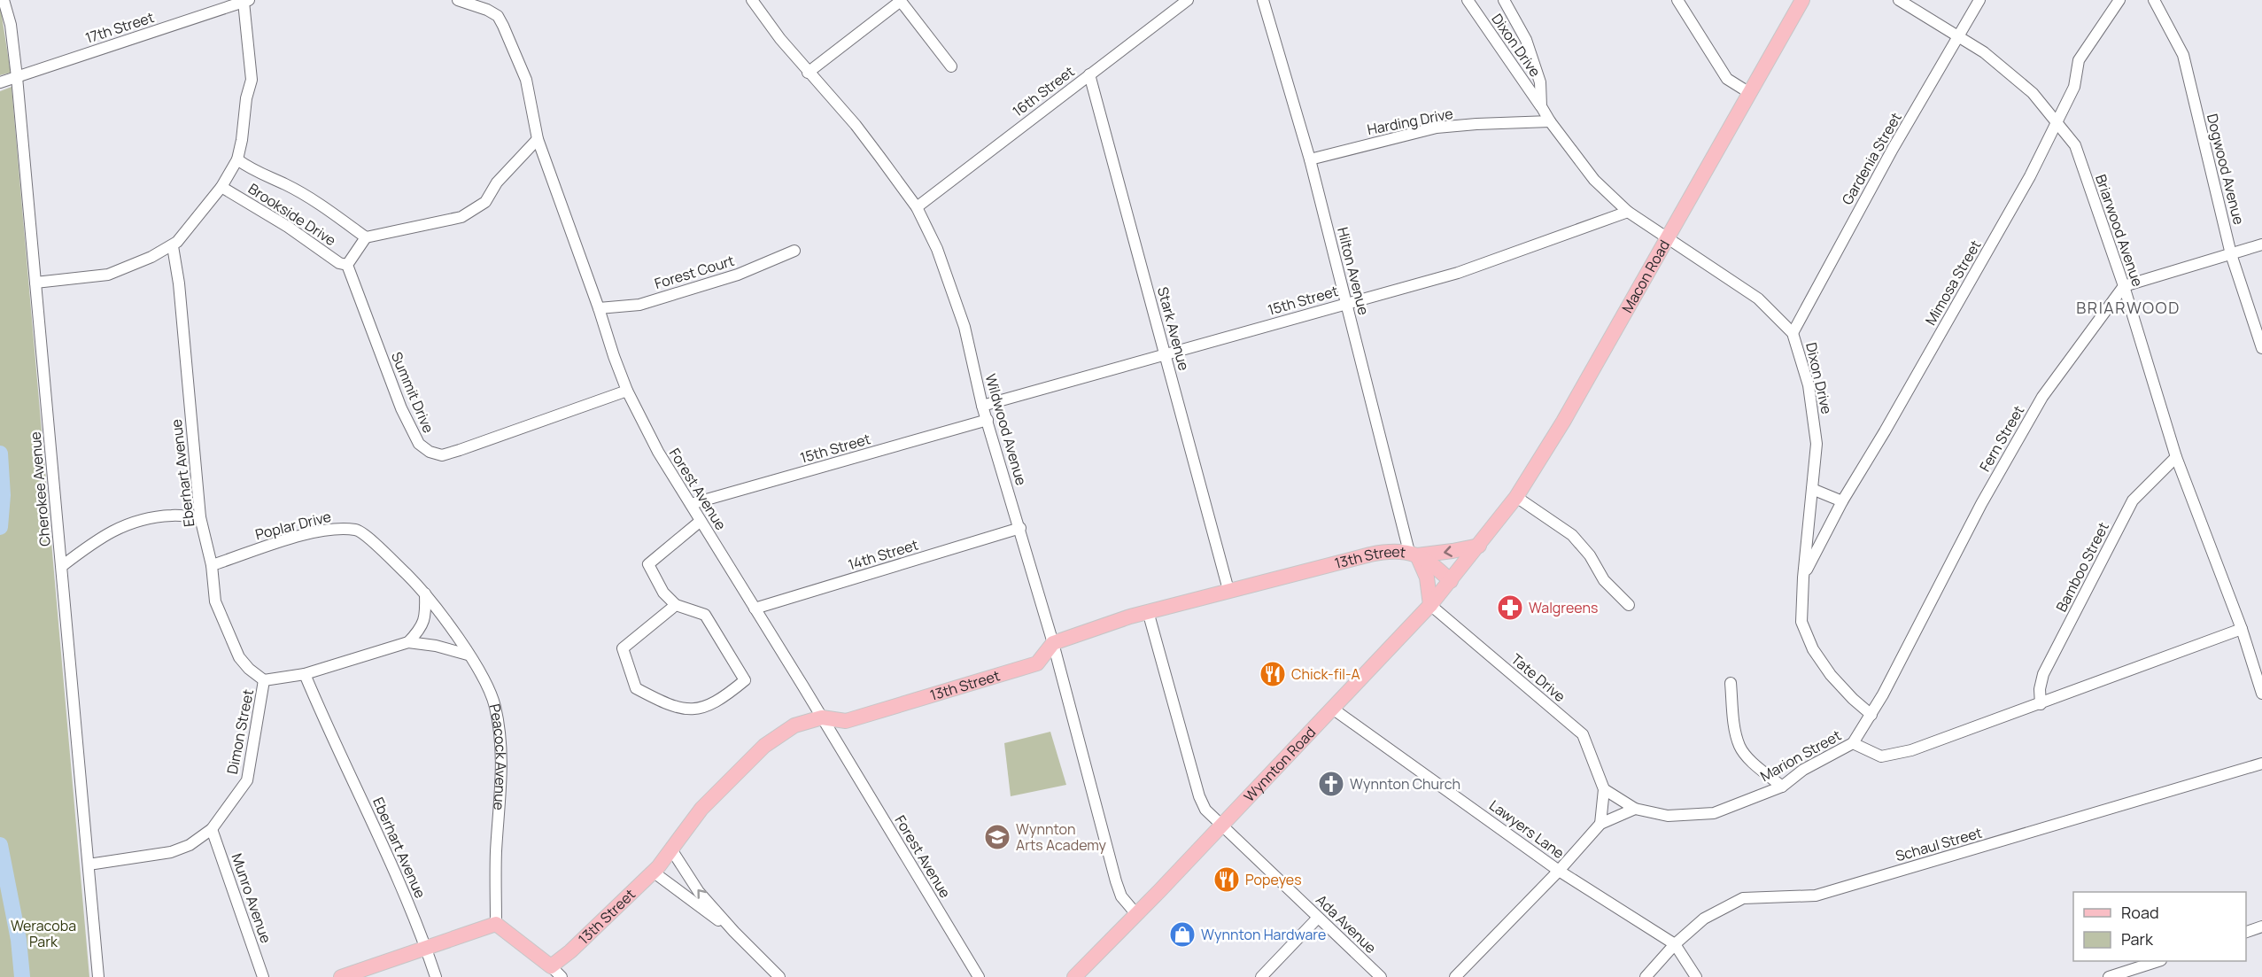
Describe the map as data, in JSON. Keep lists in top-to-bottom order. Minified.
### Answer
{"streets":{"main road":["Macon Road","13th Street","Wynnton Road"],"street":["17th Street","Dixon Drive","16th Street","Harding Drive","Gardenia Street","Dogwood Avenue","Brookside Drive","Briarwood Avenue","Hilton Avenue","Forest Court","Mimosa Street","15th Street","Stark Avenue","Summit Drive","Wildwood Avenue","Fern Street","Eberhart Avenue","Cherokee Avenue","Forest Avenue","Poplar Drive","14th Street","Bamboo Street","Tate Drive","Dimon Street","Marion Street","Peacock Avenue","Lawyers Lane","Schaul Street","Munro Avenue","Ada Avenue"]},"crossings":[["17th Street","Cherokee Avenue"],["Dixon Drive","Harding Drive"],["Dixon Drive","Gardenia Street"],["Dixon Drive","Macon Road"],["Dixon Drive","Mimosa Street"],["Dixon Drive","15th Street"],["Dixon Drive","Fern Street"],["16th Street","Stark Avenue"],["16th Street","Wildwood Avenue"],["Harding Drive","Hilton Avenue"],["Gardenia Street","Briarwood Avenue"],["Brookside Drive","Summit Drive"],["Briarwood Avenue","Mimosa Street"],["Briarwood Avenue","Fern Street"],["Briarwood Avenue","Bamboo Street"],["Briarwood Avenue","Marion Street"],["Hilton Avenue","15th Street"],["Hilton Avenue","13th Street"],["Forest Court","Forest Avenue"],["Macon Road","Wynnton Road"],["15th Street","Stark Avenue"],["15th Street","Wildwood Avenue"],["15th Street","Forest Avenue"],["Stark Avenue","13th Street"],["Summit Drive","Forest Avenue"],["Wildwood Avenue","14th Street"],["Wildwood Avenue","13th Street"],["Wildwood Avenue","Wynnton Road"],["Fern Street","Marion Street"],["Eberhart Avenue","Poplar Drive"],["Eberhart Avenue","Dimon Street"],["Eberhart Avenue","Peacock Avenue"],["Cherokee Avenue","Dimon Street"],["Forest Avenue","14th Street"],["Forest Avenue","13th Street"],["Poplar Drive","Dimon Street"],["Poplar Drive","Peacock Avenue"],["13th Street","Wynnton Road"],["Bamboo Street","Marion Street"],["Tate Drive","Wynnton Road"],["Dimon Street","Peacock Avenue"],["Dimon Street","Munro Avenue"],["Wynnton Road","Lawyers Lane"],["Wynnton Road","Ada Avenue"],["Lawyers Lane","Schaul Street"]],"districts":["BRIARWOOD"],"parks":["Weracoba Park"],"places":{"pharmacy":["Walgreens"],"restaurant":["Chick-fil-A","Popeyes"],"church":["Wynnton Church"],"school or university":["Wynnton Arts Academy"],"shop":["Wynnton Hardware"]},"legend":["Road","Park"]}
